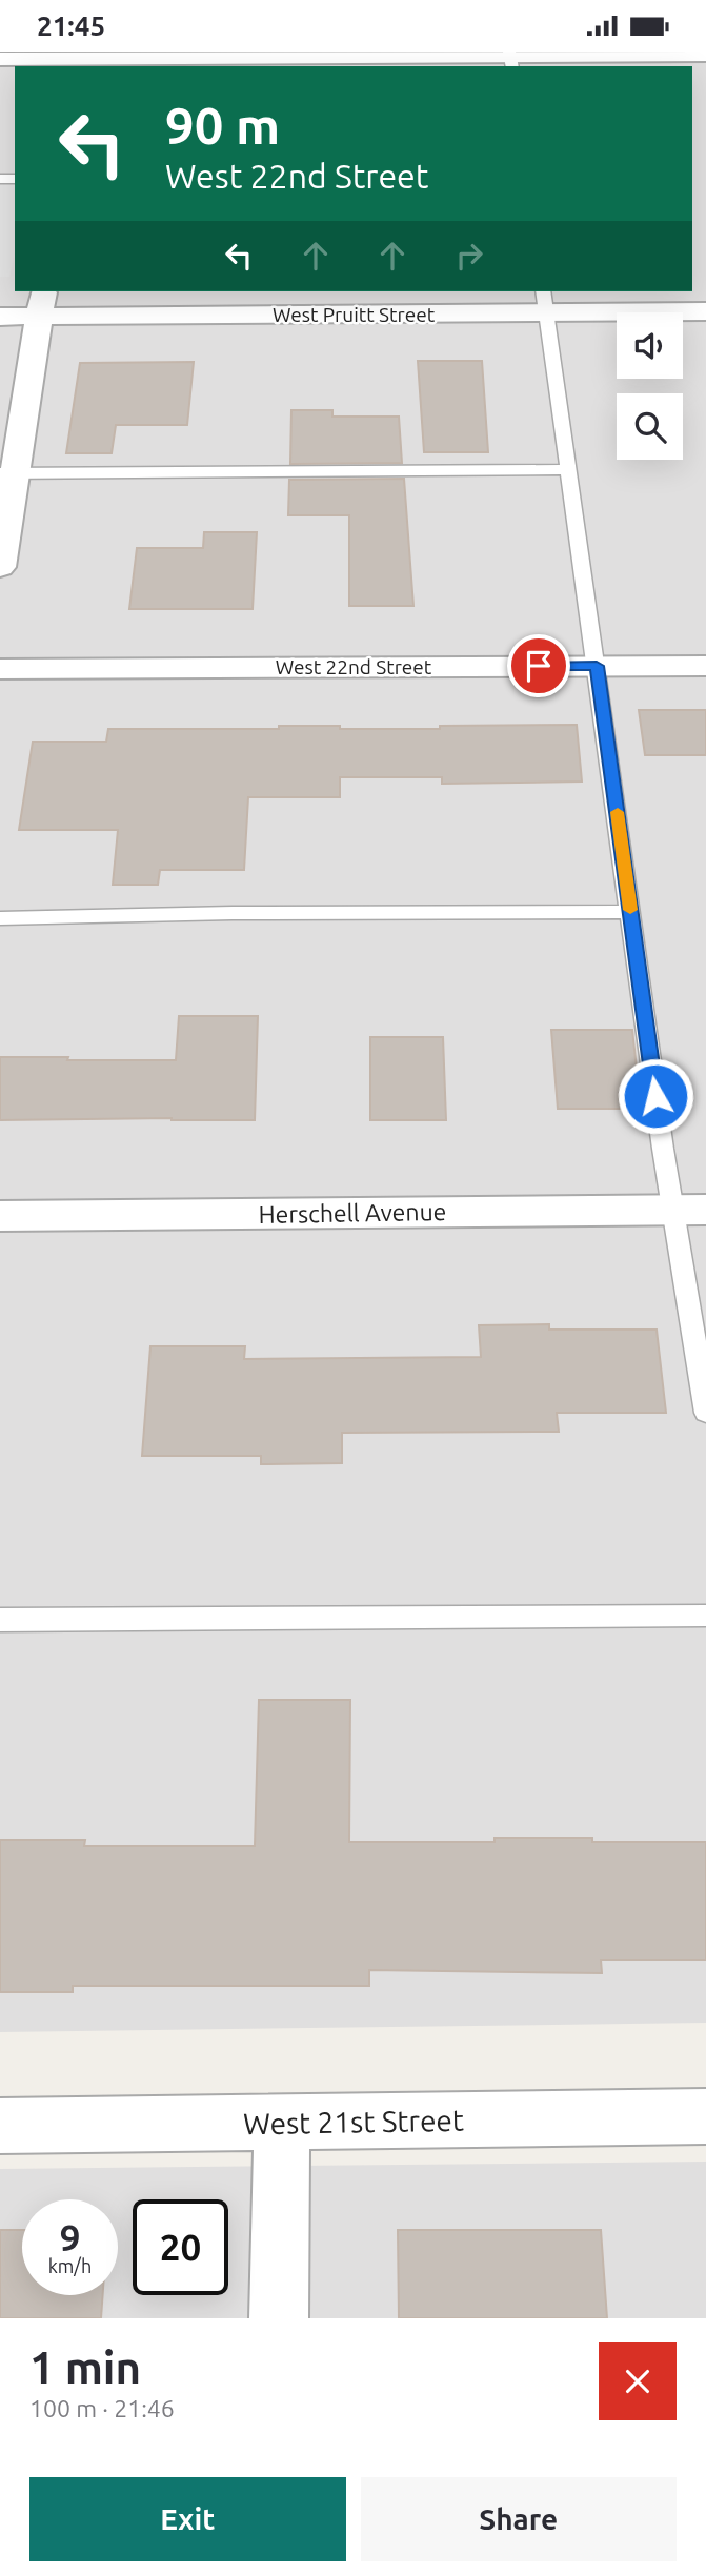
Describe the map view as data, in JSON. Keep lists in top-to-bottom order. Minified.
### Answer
{"streets":{"street":["West Pruitt Street","West 22nd Street","Herschell Avenue","West 21st Street"]},"page":{"status":"21:45","turn":["90 m","West 22nd Street"],"speed":"9 km/h","limit":"20","heading":["1 min","100 m · 21:46"],"buttons":["Exit","Share"]}}
